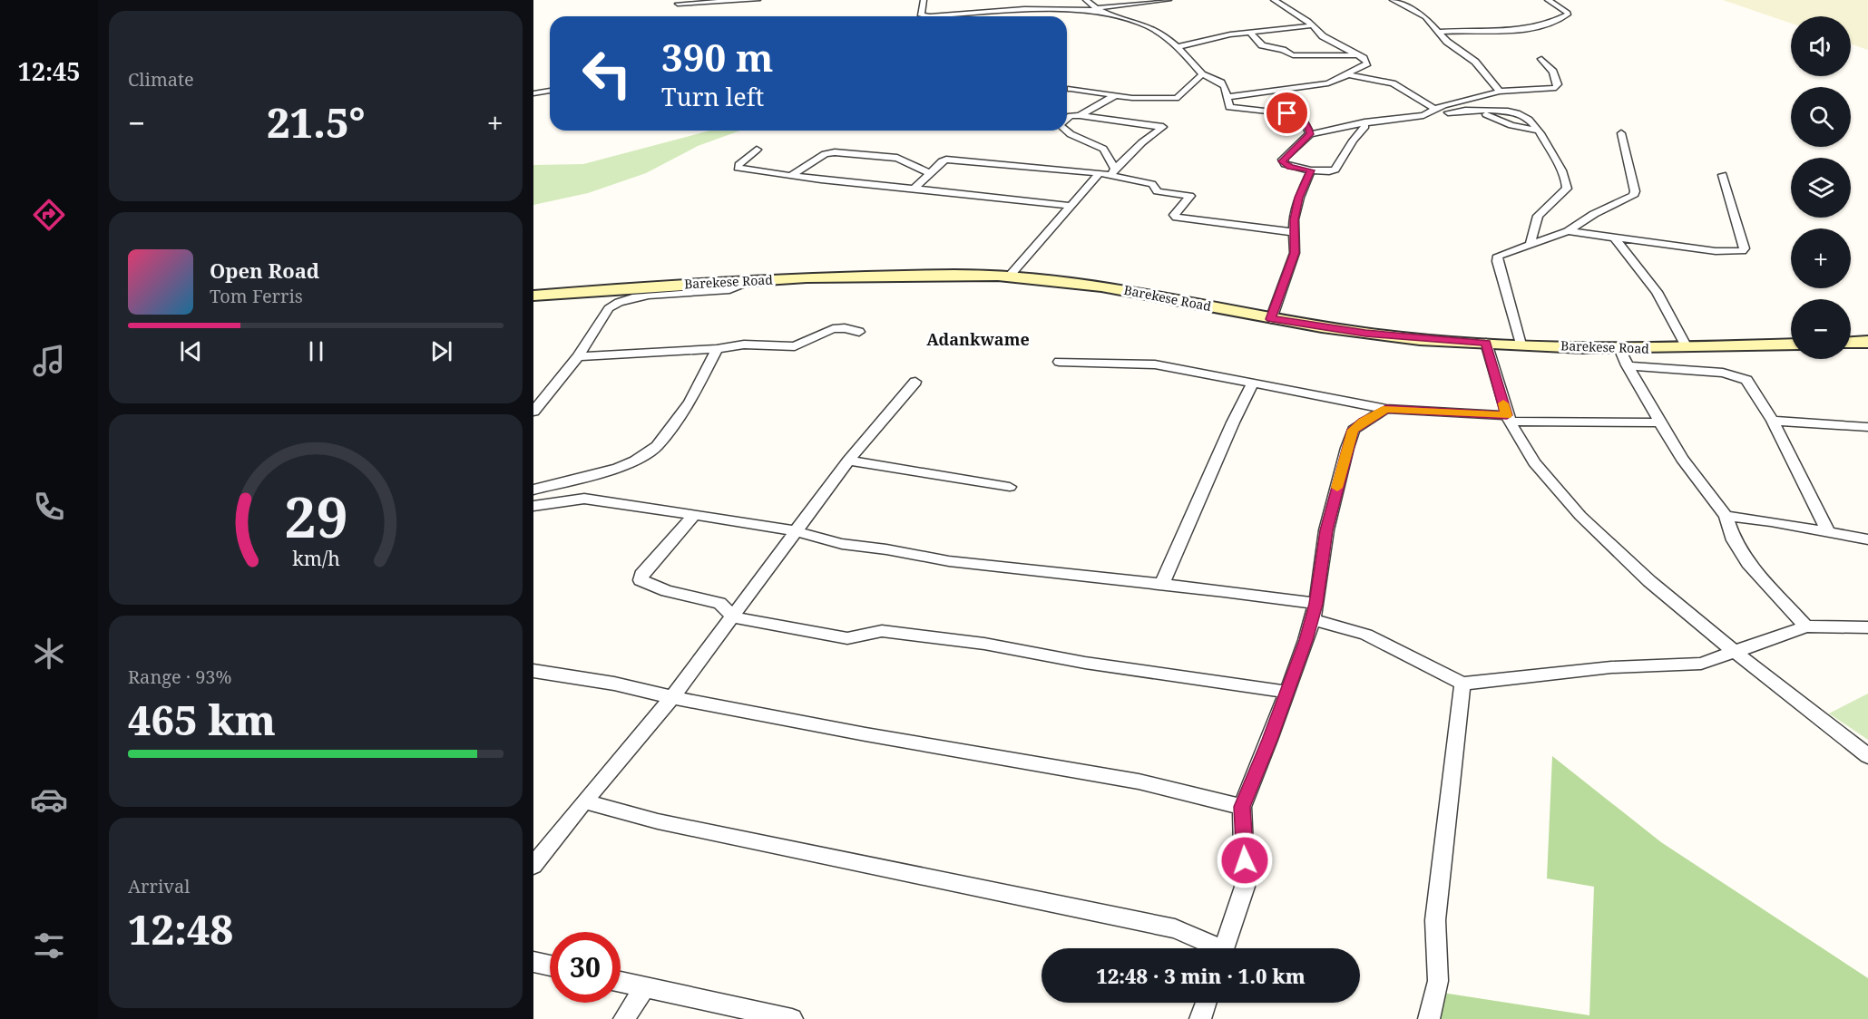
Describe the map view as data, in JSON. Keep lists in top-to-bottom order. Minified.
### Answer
{"streets":{"main road":["Barekese Road"]},"districts":["Adankwame"],"page":{"tabs":"12:45","tile":["Climate",["Range · 93%","465 km"],["Arrival","12:48"]],"map_buttons":["+","−"],"turn":["390 m","Turn left"],"heat":["−","21.5°","+"],"song":["Open Road","Tom Ferris"],"limit":"30","trip":"12:48 · 3 min · 1.0 km","gauge":["29","km/h"]}}
